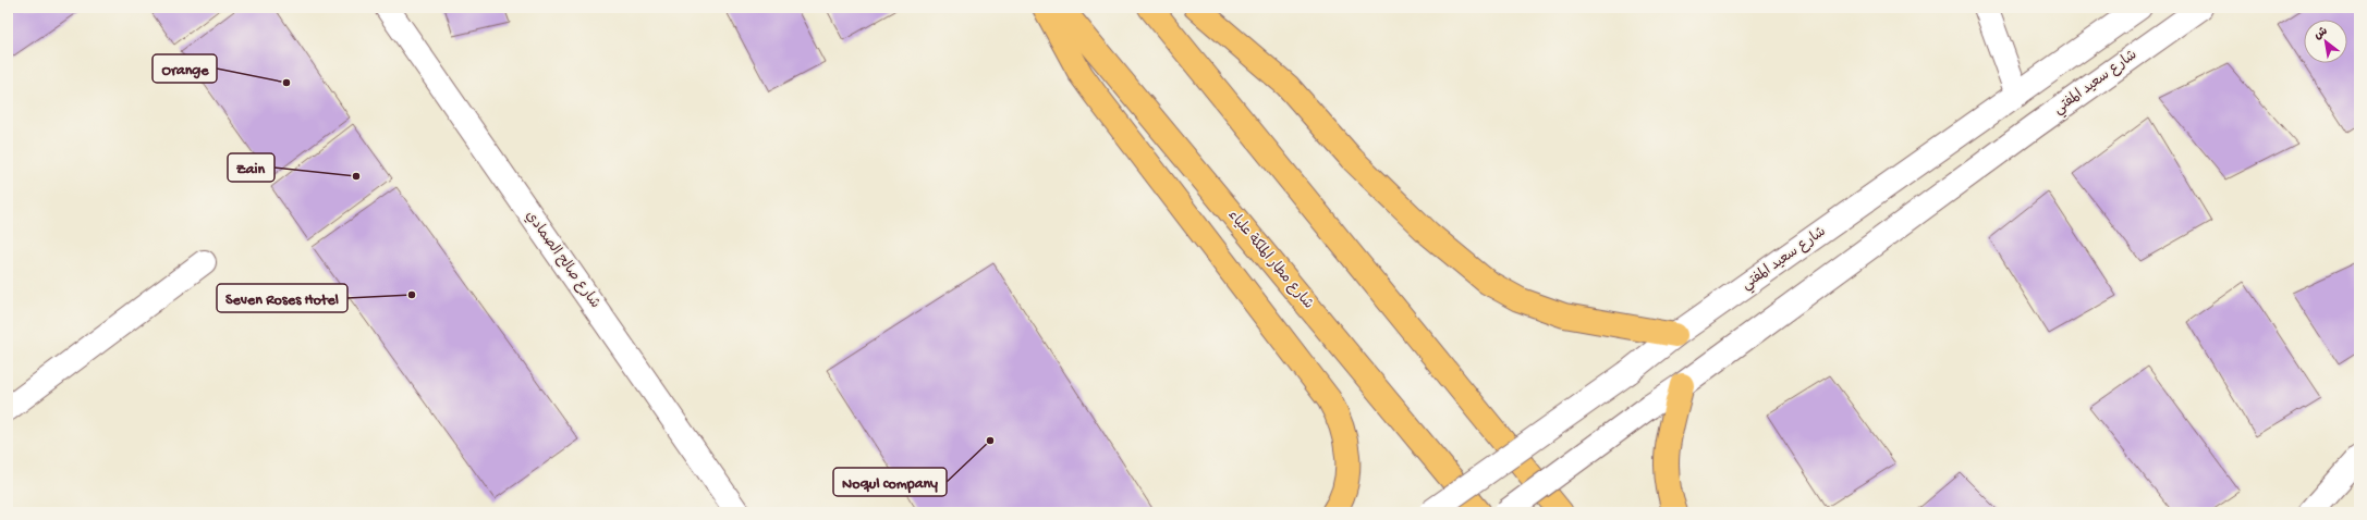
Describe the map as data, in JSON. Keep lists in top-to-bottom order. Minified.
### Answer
{"streets":{"highway":["شارع مطار الملكة علياء"],"street":["شارع سعيد المفتي","شارع صالح الصمادي"]},"places":["Orange","Zain","Seven Roses Hotel","Noqul company"],"north":"top left"}
